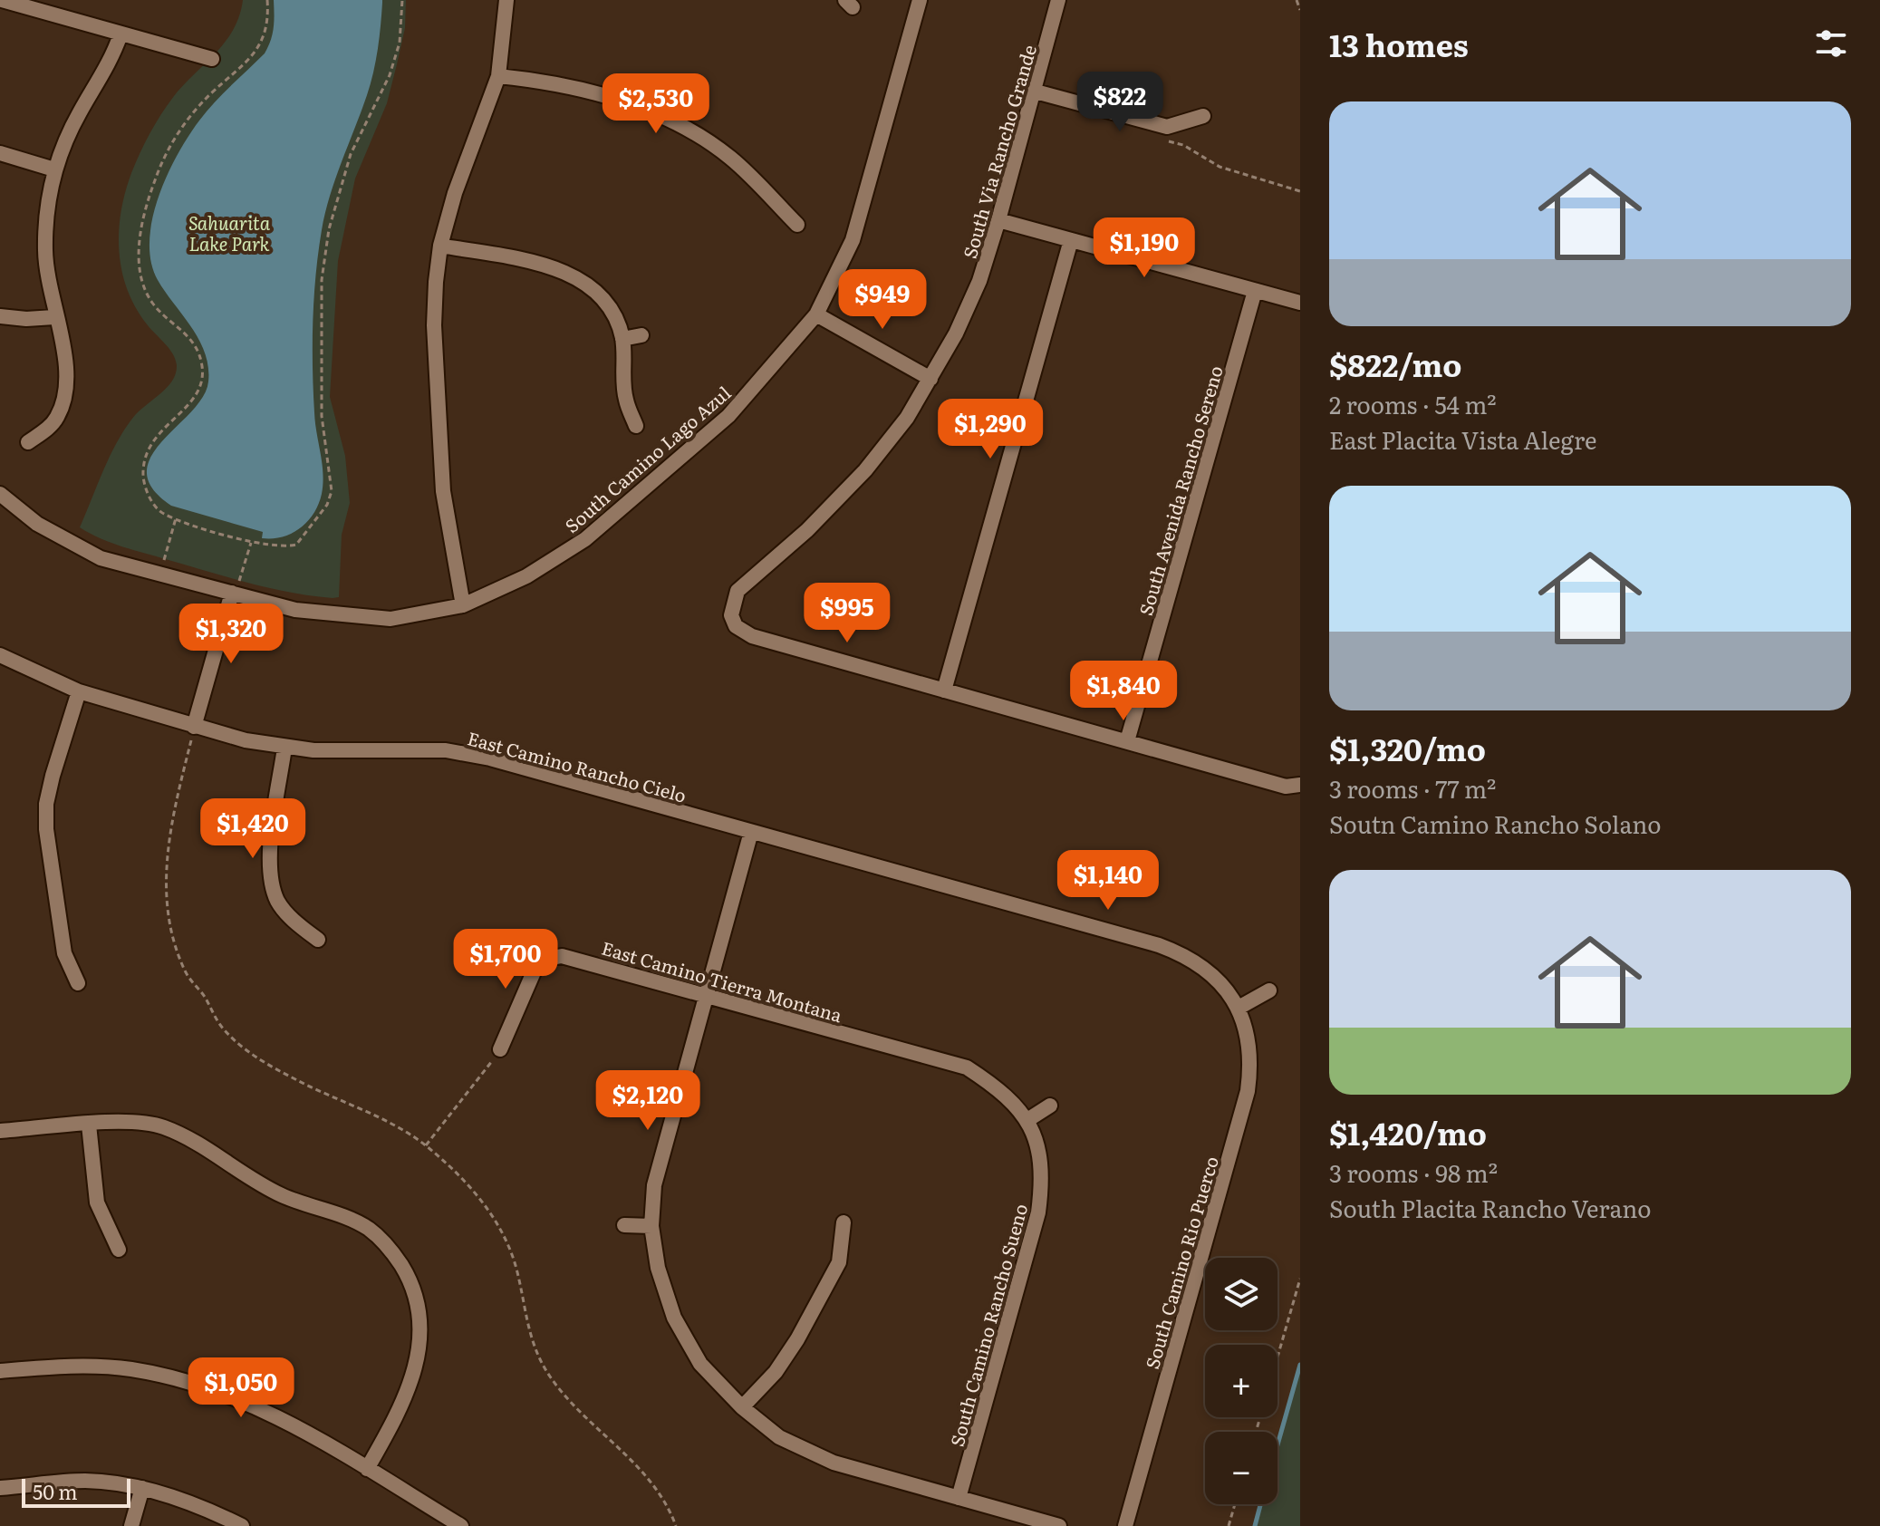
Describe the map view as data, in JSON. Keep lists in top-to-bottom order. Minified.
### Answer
{"streets":{"street":["South Via Rancho Grande","South Camino Lago Azul","South Avenida Rancho Sereno","East Camino Rancho Cielo","East Camino Tierra Montana","South Camino Rio Puerco","South Camino Rancho Sueno"]},"crossings":[["East Camino Rancho Cielo","South Camino Rio Puerco"],["East Camino Tierra Montana","South Camino Rancho Sueno"]],"parks":["Sahuarita Lake Park"],"scale_bar":"50 m","page":{"heading":"13 homes","price":["$822","$2,530","$1,190","$949","$1,290","$995","$1,320","$1,840","$1,420","$1,140","$1,700","$2,120","$1,050"],"list":[{"name":"$822/mo","note":"2 rooms · 54 m² · East Placita Vista Alegre"},{"name":"$1,320/mo","note":"3 rooms · 77 m² · Soutn Camino Rancho Solano"},{"name":"$1,420/mo","note":"3 rooms · 98 m² · South Placita Rancho Verano"}],"map_buttons":["+","−"],"scale":"50 m"}}
